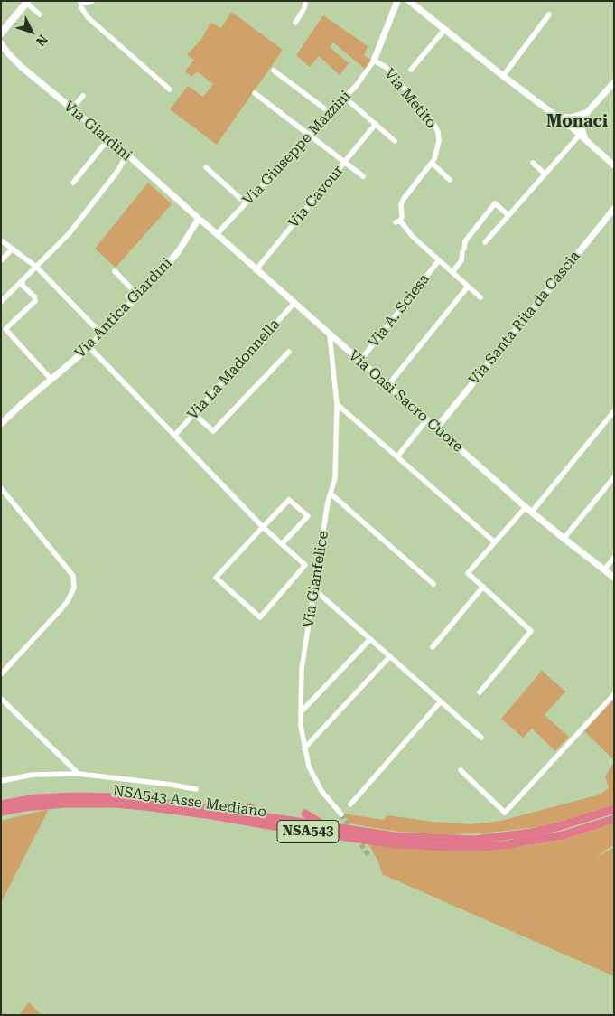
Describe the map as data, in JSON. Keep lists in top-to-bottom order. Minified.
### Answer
{"streets":{"highway":["NSA543 Asse Mediano","NSA543"],"street":["Via Metito","Via Giardini","Via Giuseppe Mazzini","Via Cavour","Via Antica Giardini","Via A. Sciesa","Via Santa Rita da Cascia","Via La Madonnella","Via Oasi Sacro Cuore","Via Gianfelice"]},"crossings":[["Via Metito","Via Giuseppe Mazzini"],["Via Metito","Via A. Sciesa"],["Via Giardini","Via Antica Giardini"],["Via Giardini","Via Oasi Sacro Cuore"],["Via Giuseppe Mazzini","Via Oasi Sacro Cuore"],["Via Cavour","Via Oasi Sacro Cuore"],["Via Antica Giardini","Via Oasi Sacro Cuore"],["Via A. Sciesa","Via Oasi Sacro Cuore"],["Via Santa Rita da Cascia","Via Oasi Sacro Cuore"],["Via La Madonnella","Via Oasi Sacro Cuore"],["Via Oasi Sacro Cuore","Via Gianfelice"]],"districts":["Monaci"],"north":"bottom right"}
